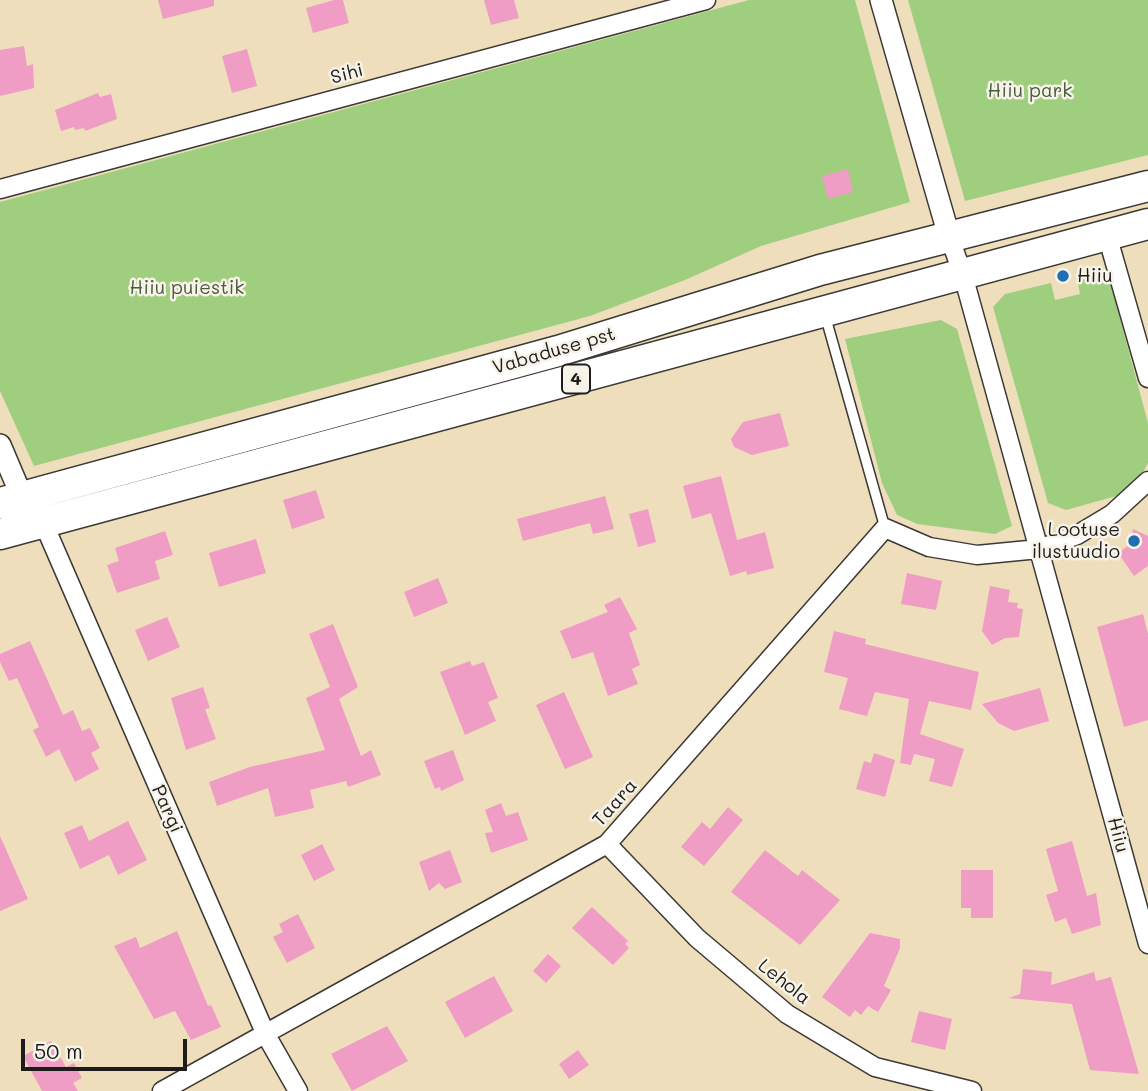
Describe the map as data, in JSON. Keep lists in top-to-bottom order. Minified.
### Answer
{"streets":{"highway":["Vabaduse pst","4"],"street":["Sihi","Taara","Pargi","Hiiu","Lehola"]},"crossings":[["Vabaduse pst","Pargi"],["Vabaduse pst","Hiiu"],["Taara","Pargi"],["Taara","Lehola"]],"parks":["Hiiu park","Hiiu puiestik"],"places":["Hiiu","Lootuse ilustuudio"],"scale_bar":"50 m"}
